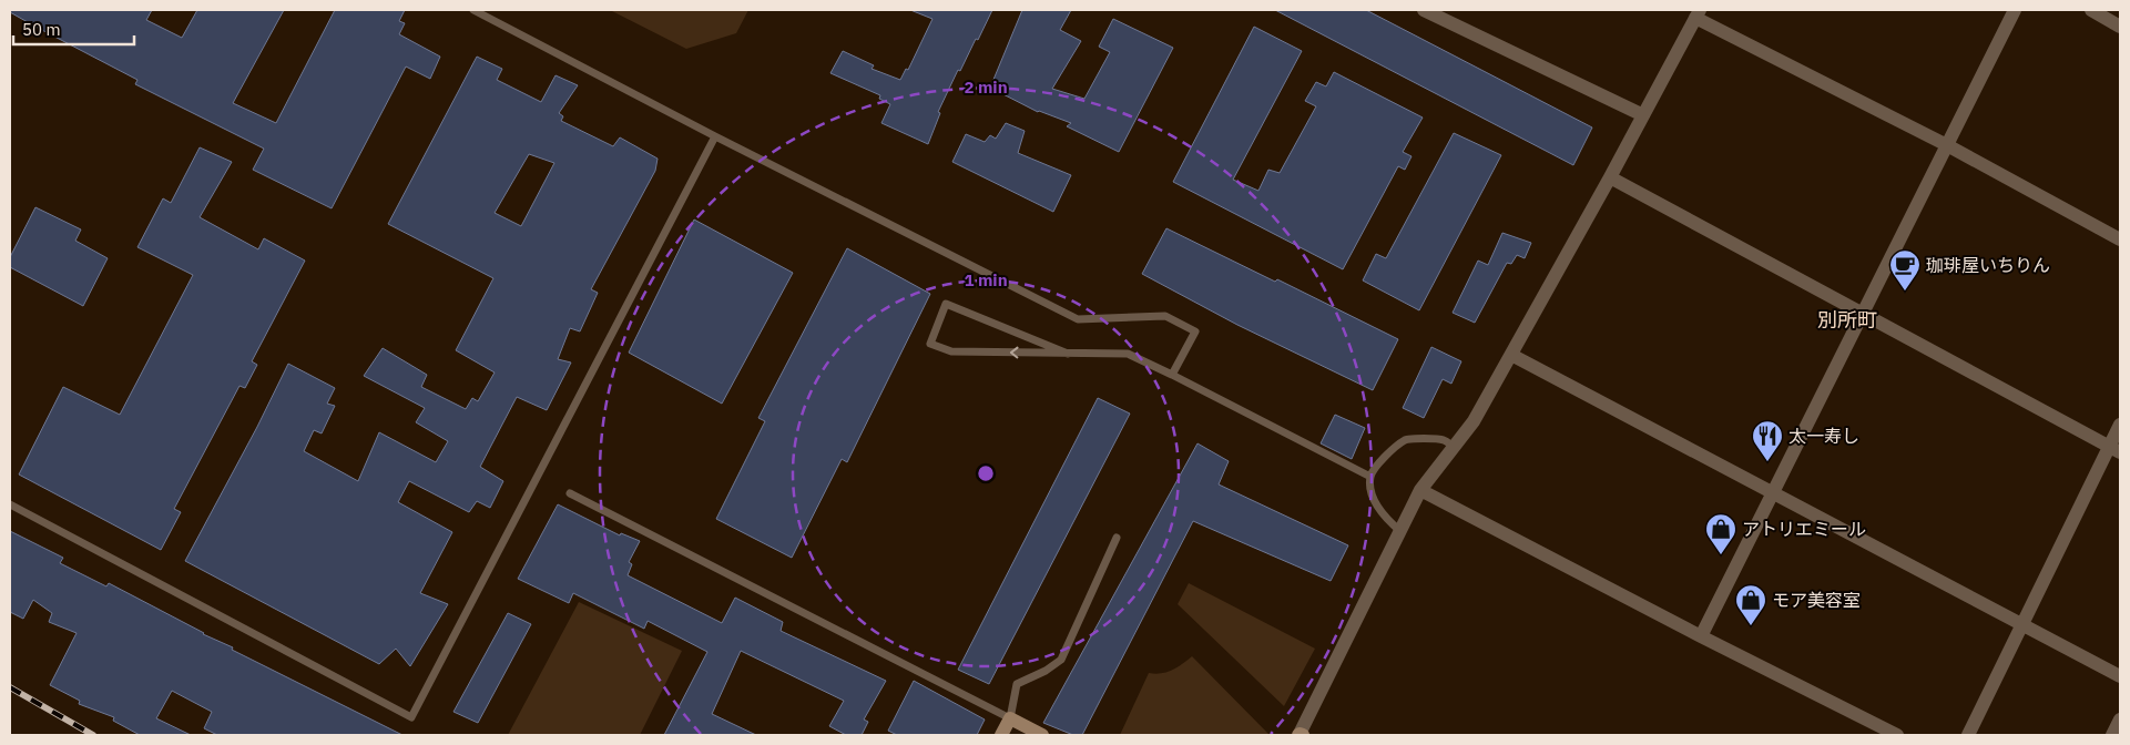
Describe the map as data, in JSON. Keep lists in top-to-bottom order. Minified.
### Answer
{"districts":["別所町"],"places":{"cafe":["珈琲屋いちりん"],"restaurant":["太一寿し"],"shop":["アトリエミール","モア美容室"]},"scale_bar":"50 m","rings":["2 min","1 min"]}
